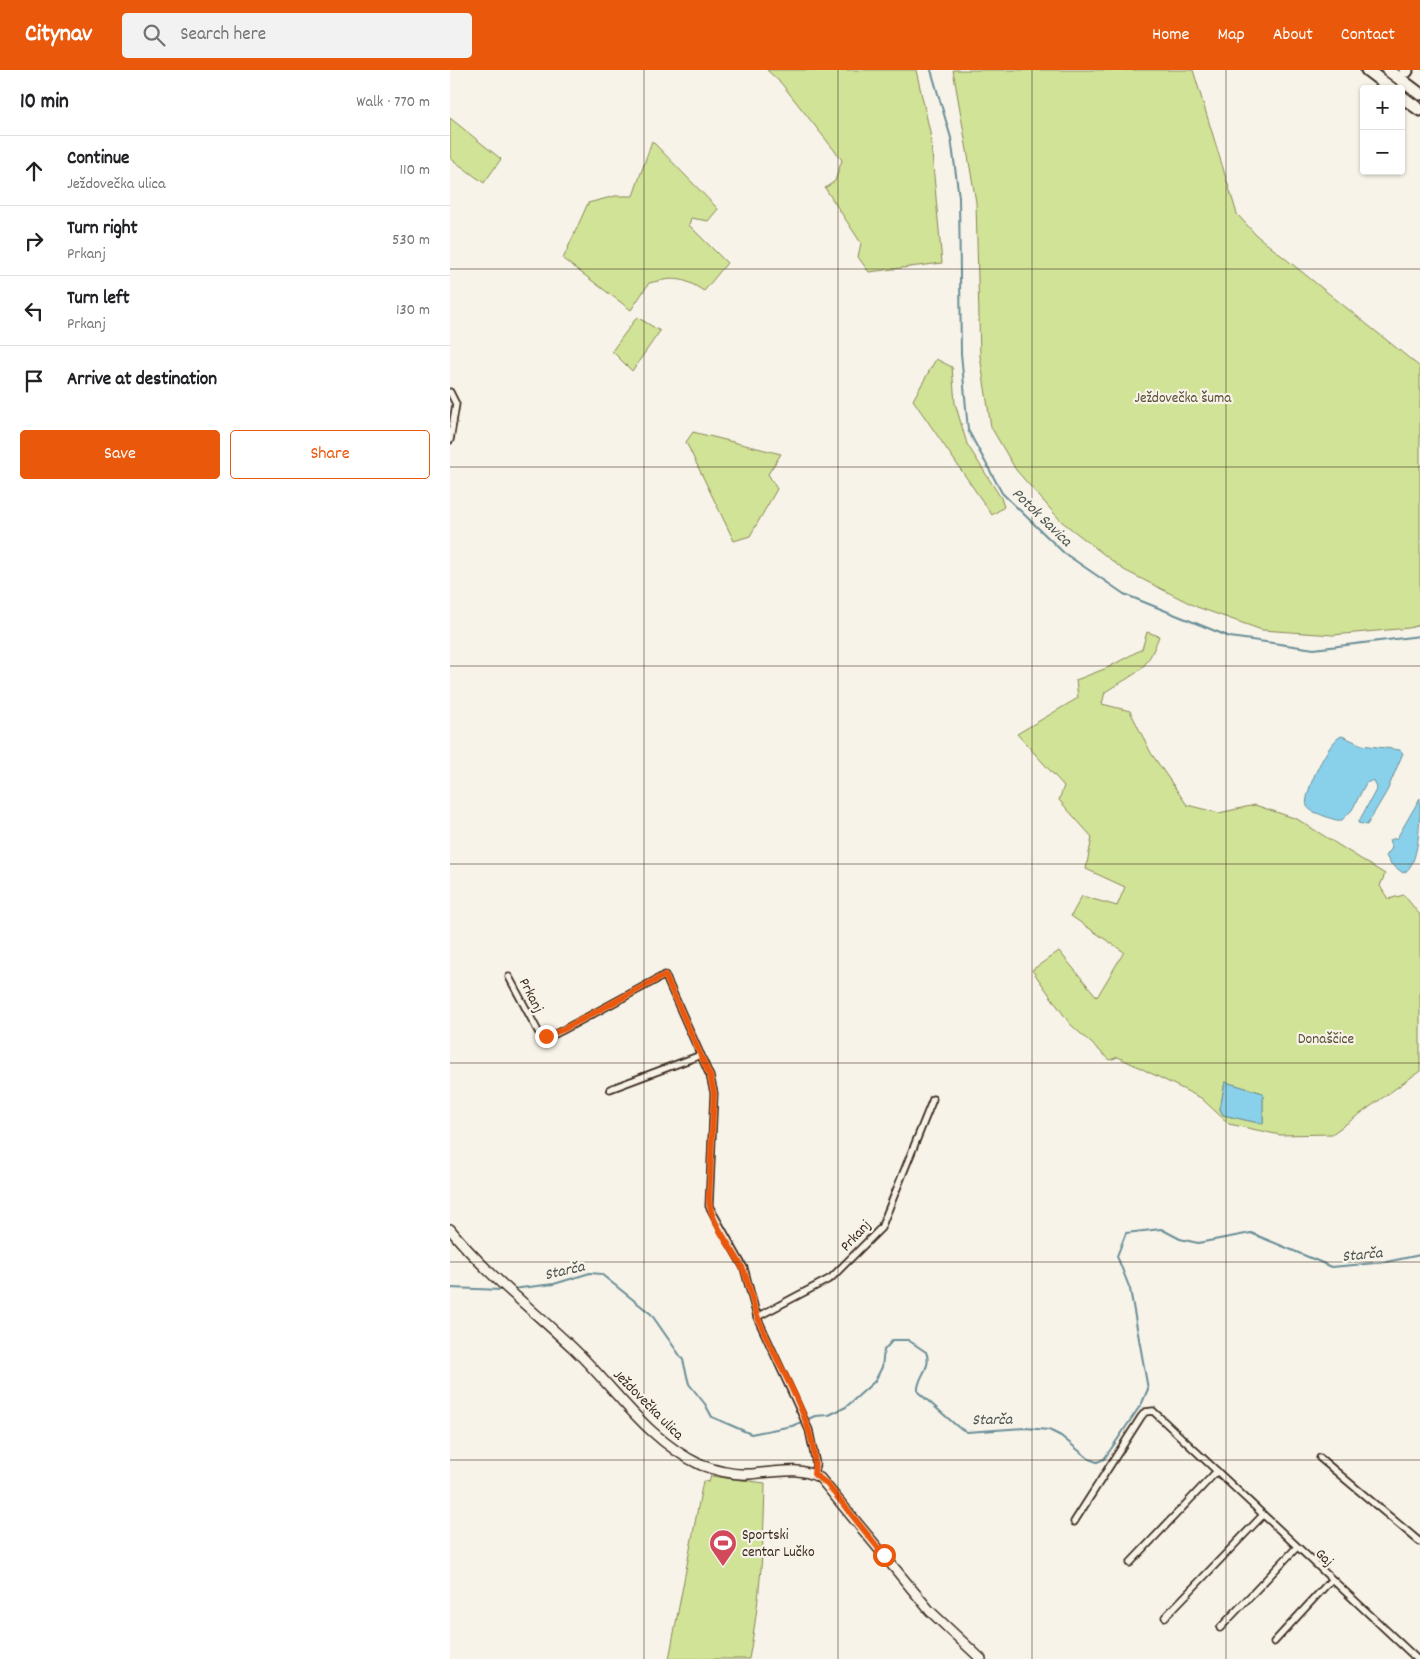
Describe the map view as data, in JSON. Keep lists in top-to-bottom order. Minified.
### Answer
{"streets":{"main road":["Ježdovečka ulica"],"street":["Prkanj","Gaj"]},"crossings":[["Prkanj","Ježdovečka ulica"]],"water":["Potok Savica","Starča"],"parks":["Ježdovečka šuma","Donaščice"],"places":{"sports":["Sportski centar Lučko"]},"page":{"header":"Citynav","search":"Search here","nav":["Home","Map","About","Contact"],"heading":["10 min","Walk · 770 m"],"map_buttons":["+","−"],"list":[["Continue","Ježdovečka ulica","110 m"],["Turn right","Prkanj","530 m"],["Turn left","Prkanj","130 m"],"Arrive at destination"],"buttons":["Save","Share"]}}
